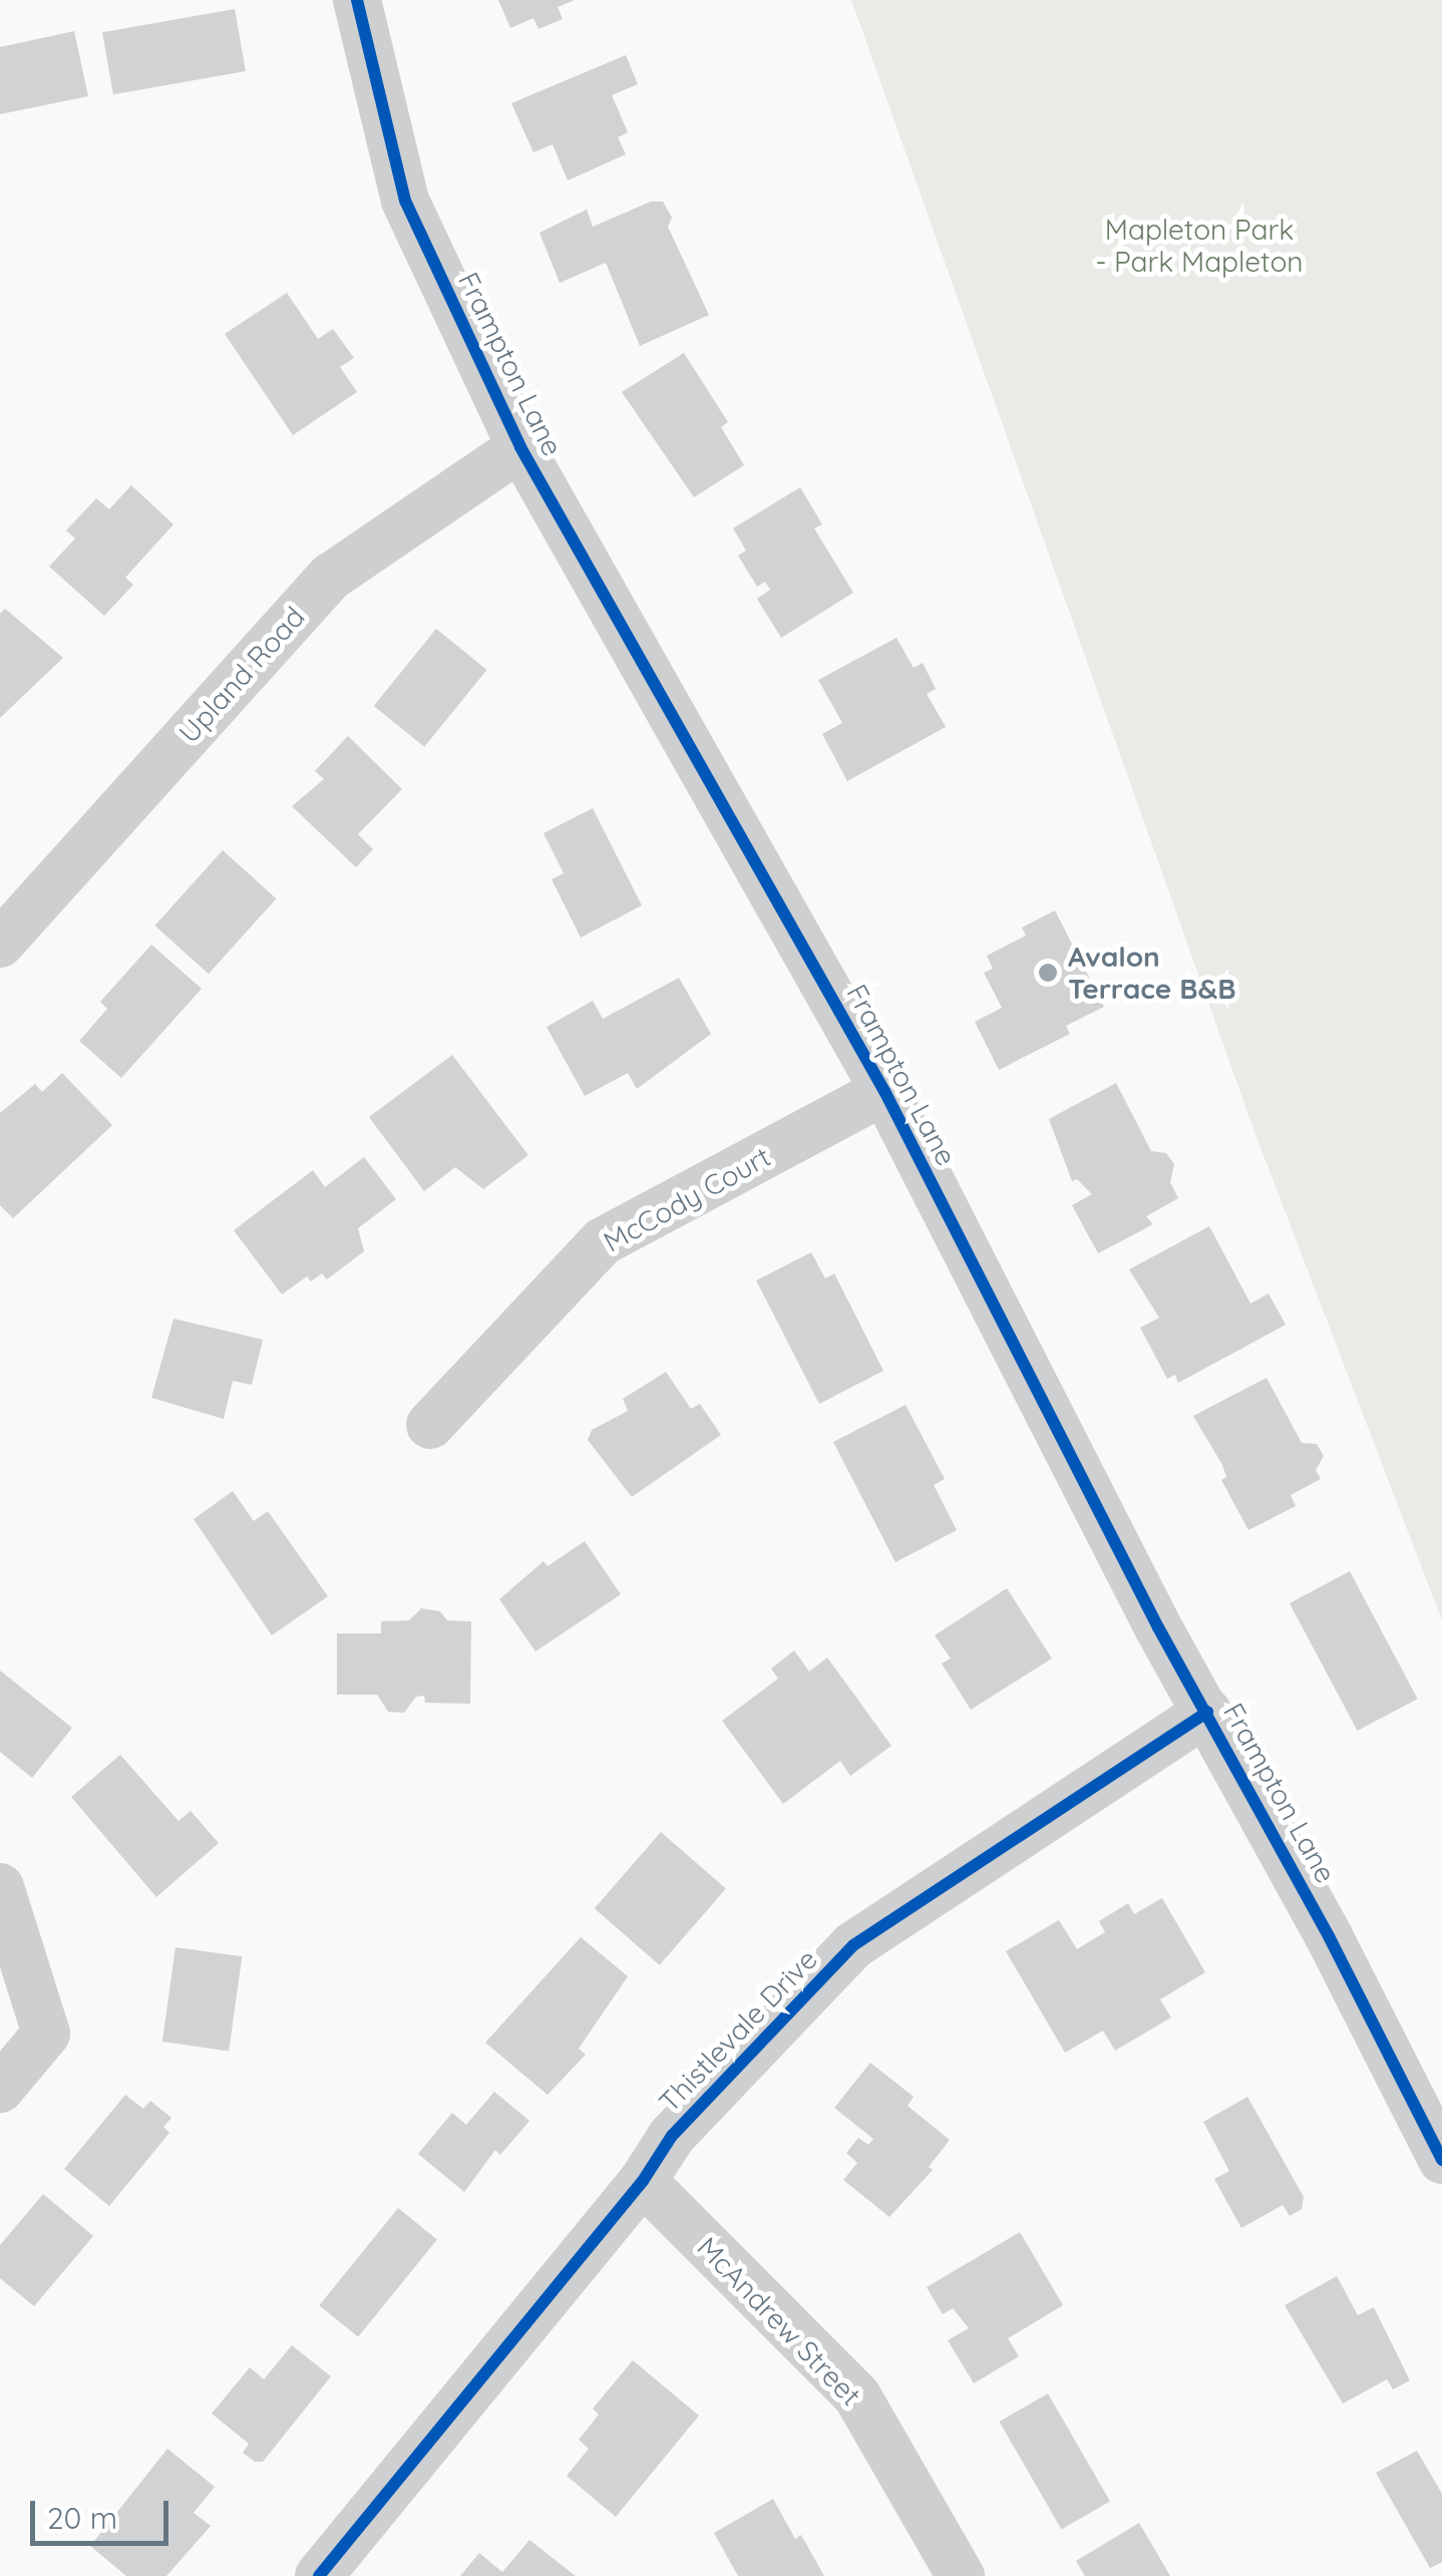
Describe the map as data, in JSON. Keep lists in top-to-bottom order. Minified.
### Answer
{"streets":{"street":["Frampton Lane","Upland Road","McCody Court","Thistlevale Drive","McAndrew Street"]},"crossings":[["Frampton Lane","Upland Road"],["Frampton Lane","McCody Court"],["Frampton Lane","Thistlevale Drive"],["Thistlevale Drive","McAndrew Street"]],"parks":["Mapleton Park - Park Mapleton"],"places":["Avalon Terrace B&B"],"scale_bar":"20 m"}
